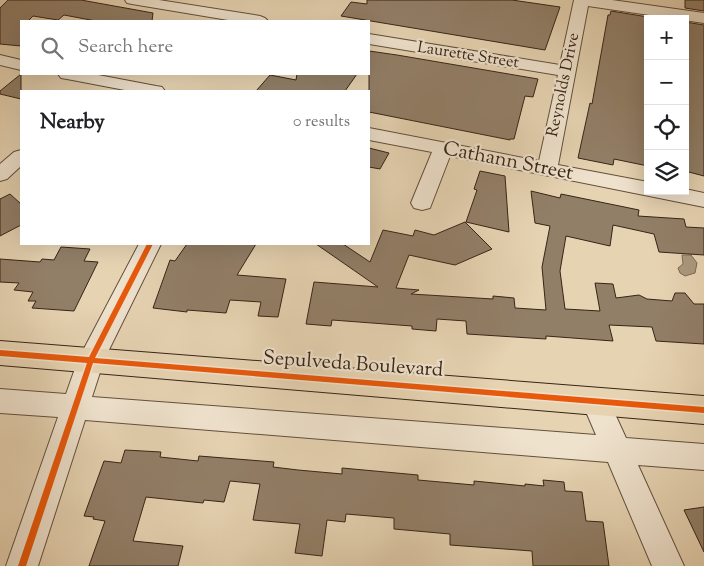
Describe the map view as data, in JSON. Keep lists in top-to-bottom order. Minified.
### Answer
{"streets":{"main road":["Sepulveda Boulevard"],"street":["Laurette Street","Reynolds Drive","Cathann Street"]},"crossings":[["Laurette Street","Reynolds Drive"],["Reynolds Drive","Cathann Street"]],"page":{"map_buttons":["+","−"],"search":"Search here","heading":["Nearby","0 results"]}}
